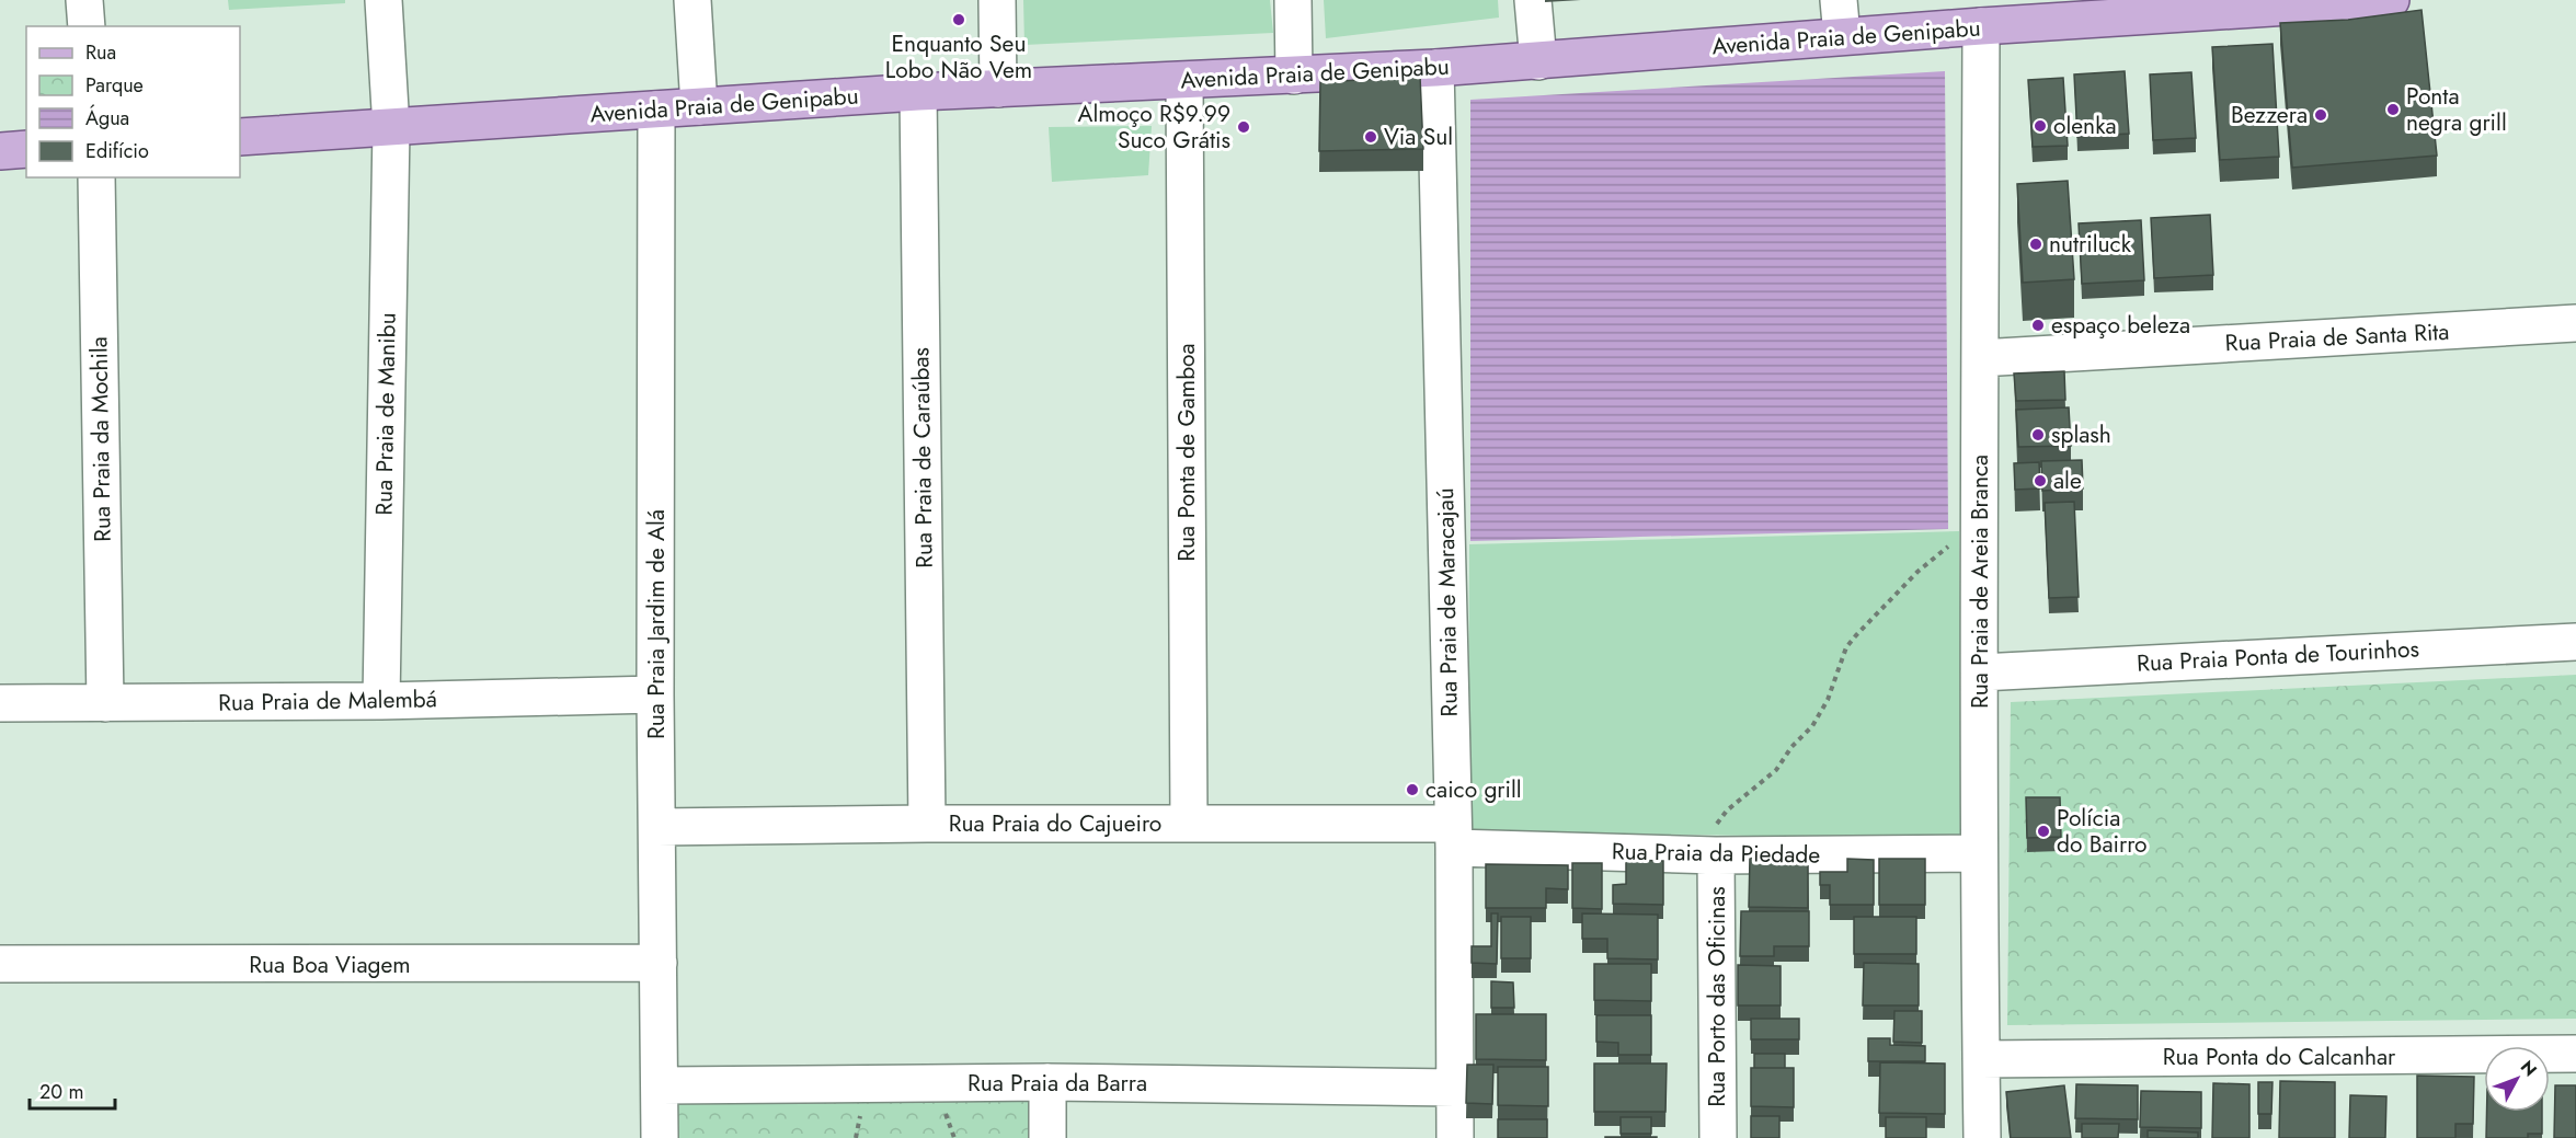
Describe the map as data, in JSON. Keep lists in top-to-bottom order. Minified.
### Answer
{"streets":{"main road":["Avenida Praia de Genipabu"],"street":["Rua Praia de Santa Rita","Rua Praia de Manibu","Rua Praia da Mochila","Rua Ponta de Gamboa","Rua Praia de Caraúbas","Rua Praia de Areia Branca","Rua Praia de Maracajaú","Rua Praia Jardim de Alá","Rua Praia Ponta de Tourinhos","Rua Praia de Malembá","Rua Praia do Cajueiro","Rua Praia da Piedade","Rua Boa Viagem","Rua Porto das Oficinas","Rua Ponta do Calcanhar","Rua Praia da Barra"]},"crossings":[["Avenida Praia de Genipabu","Rua Praia de Manibu"],["Avenida Praia de Genipabu","Rua Ponta de Gamboa"],["Avenida Praia de Genipabu","Rua Praia de Caraúbas"],["Avenida Praia de Genipabu","Rua Praia de Areia Branca"],["Avenida Praia de Genipabu","Rua Praia de Maracajaú"],["Avenida Praia de Genipabu","Rua Praia Jardim de Alá"],["Rua Praia de Santa Rita","Rua Praia de Areia Branca"],["Rua Praia de Manibu","Rua Praia de Malembá"],["Rua Praia da Mochila","Rua Praia de Malembá"],["Rua Ponta de Gamboa","Rua Praia do Cajueiro"],["Rua Praia de Caraúbas","Rua Praia do Cajueiro"],["Rua Praia de Areia Branca","Rua Praia Ponta de Tourinhos"],["Rua Praia de Areia Branca","Rua Praia da Piedade"],["Rua Praia de Areia Branca","Rua Ponta do Calcanhar"],["Rua Praia de Maracajaú","Rua Praia do Cajueiro"],["Rua Praia de Maracajaú","Rua Praia da Piedade"],["Rua Praia de Maracajaú","Rua Praia da Barra"],["Rua Praia Jardim de Alá","Rua Praia de Malembá"],["Rua Praia Jardim de Alá","Rua Praia do Cajueiro"],["Rua Praia Jardim de Alá","Rua Boa Viagem"],["Rua Praia Jardim de Alá","Rua Praia da Barra"],["Rua Praia do Cajueiro","Rua Praia da Piedade"],["Rua Praia da Piedade","Rua Porto das Oficinas"]],"places":["Enquanto Seu Lobo Não Vem","Ponta negra grill","Bezzera","olenka","Almoço R$9.99 Suco Grátis","Via Sul","nutriluck","espaço beleza","splash","ale","caico grill","Polícia do Bairro"],"legend":["Rua","Parque","Água","Edifício"],"scale_bar":"20 m","north":"top right"}
